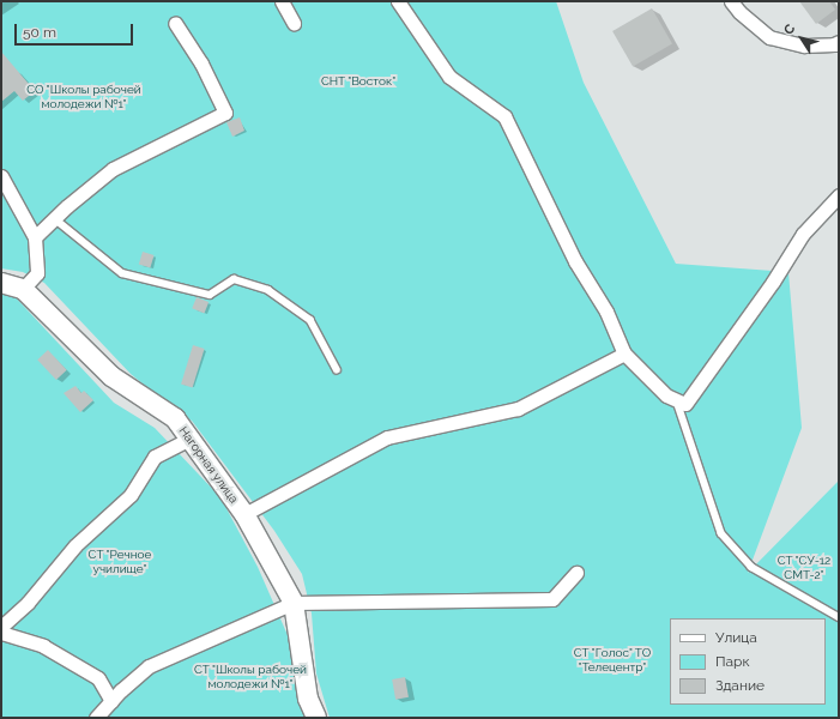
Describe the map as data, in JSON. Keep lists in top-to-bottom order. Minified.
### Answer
{"streets":{"street":["Нагорная улица"]},"parks":["СНТ \"Восток\"","СО \"Школы рабочей молодежи №1\"","СТ \"Речное училище\"","СТ \"СУ-12 СМТ-2\"","СТ \"Голос\" ТО \"Телецентр\"","СТ \"Школы рабочей молодежи №1\""],"legend":["Улица","Парк","Здание"],"scale_bar":"50 m","north":"top left"}
